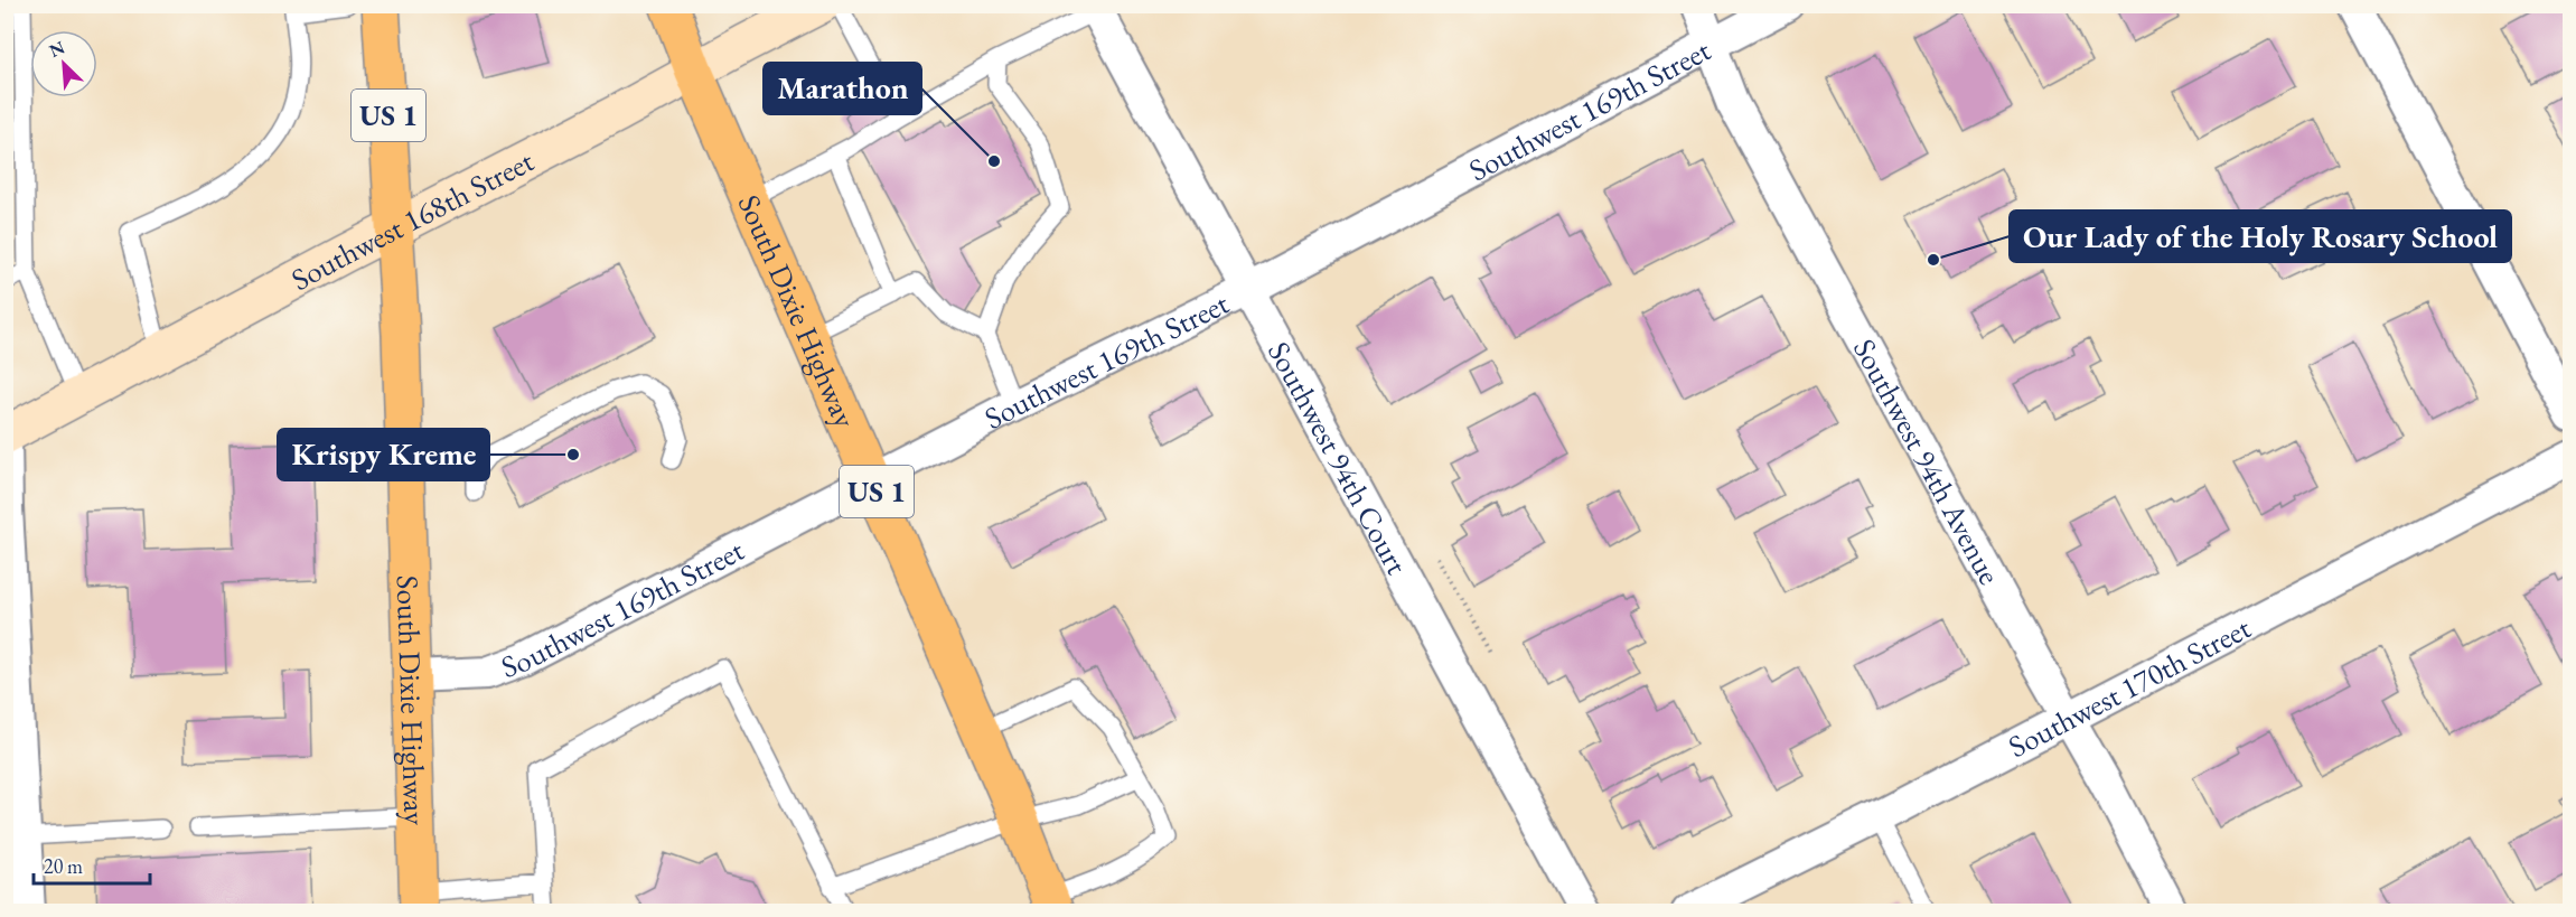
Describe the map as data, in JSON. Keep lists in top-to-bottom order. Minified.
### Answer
{"streets":{"highway":["US 1","South Dixie Highway"],"street":["Southwest 169th Street","Southwest 168th Street","Southwest 94th Court","Southwest 94th Avenue","Southwest 170th Street"]},"crossings":[["Southwest 169th Street","South Dixie Highway"],["Southwest 169th Street","Southwest 94th Court"],["Southwest 169th Street","Southwest 94th Avenue"],["Southwest 168th Street","South Dixie Highway"],["Southwest 94th Avenue","Southwest 170th Street"]],"places":["Marathon","Our Lady of the Holy Rosary School","Krispy Kreme"],"scale_bar":"20 m","north":"top left"}
